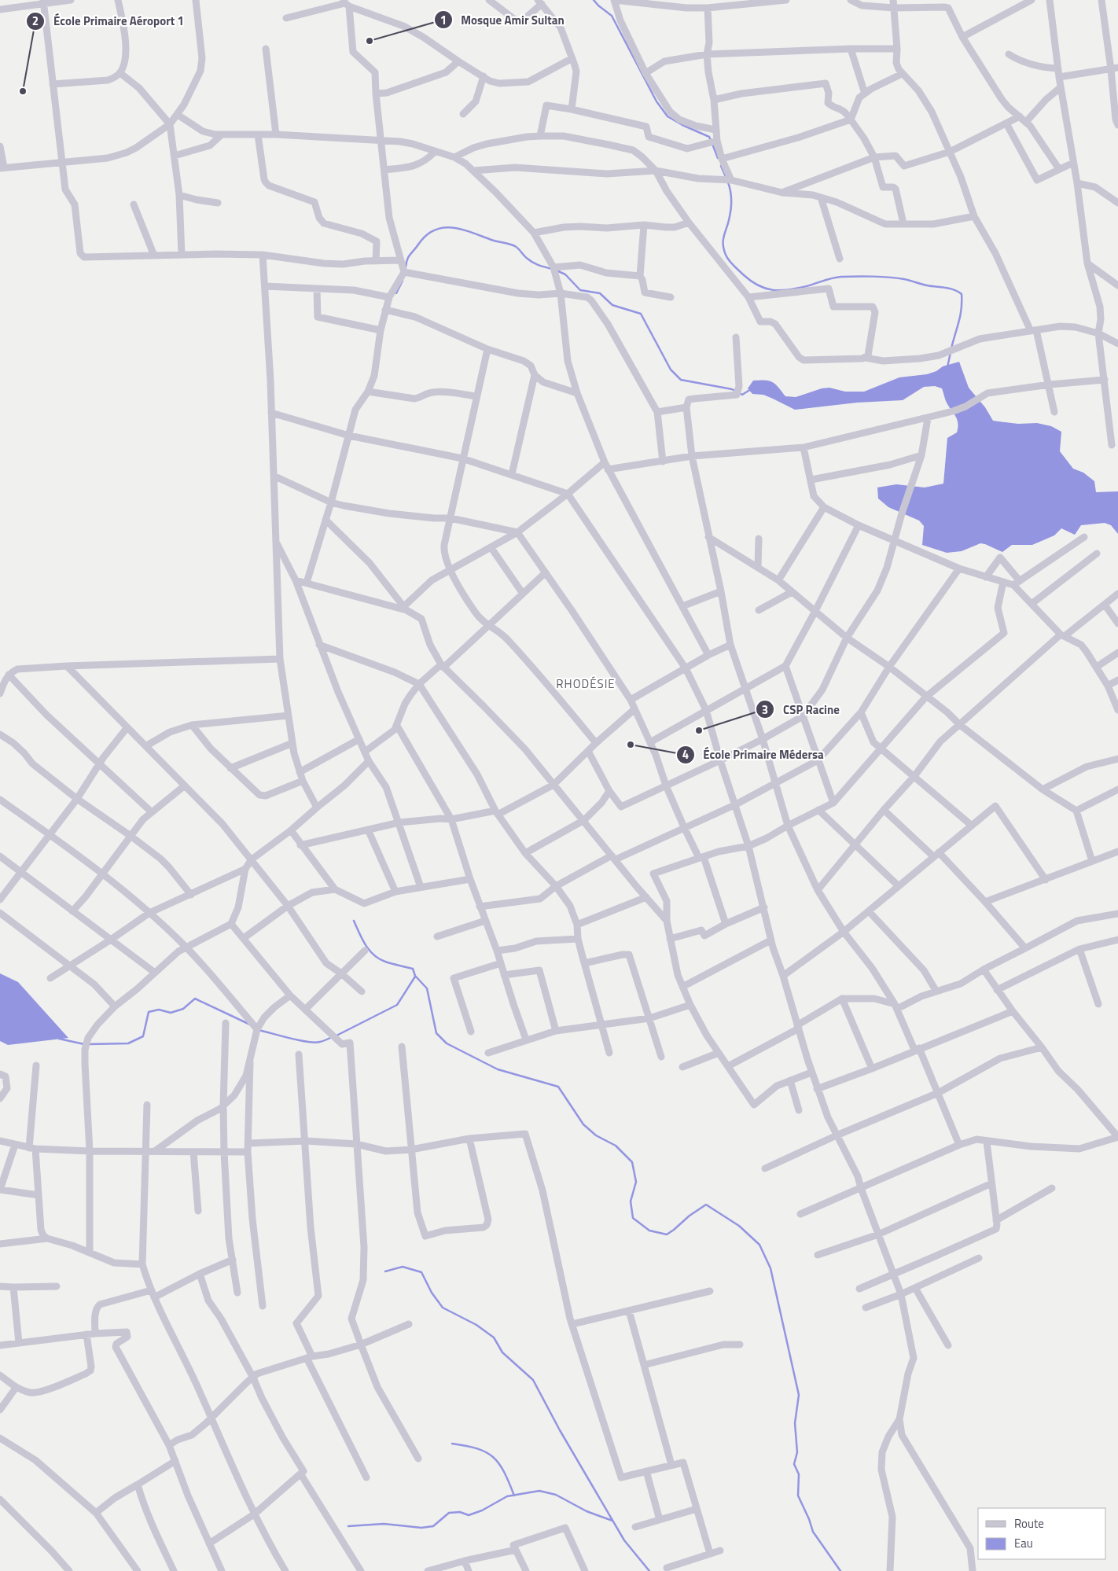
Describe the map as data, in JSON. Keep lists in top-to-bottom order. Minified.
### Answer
{"districts":["RHODÉSIE"],"places":["Mosque Amir Sultan","École Primaire Aéroport 1","CSP Racine","École Primaire Médersa"],"legend":["Route","Eau"]}
